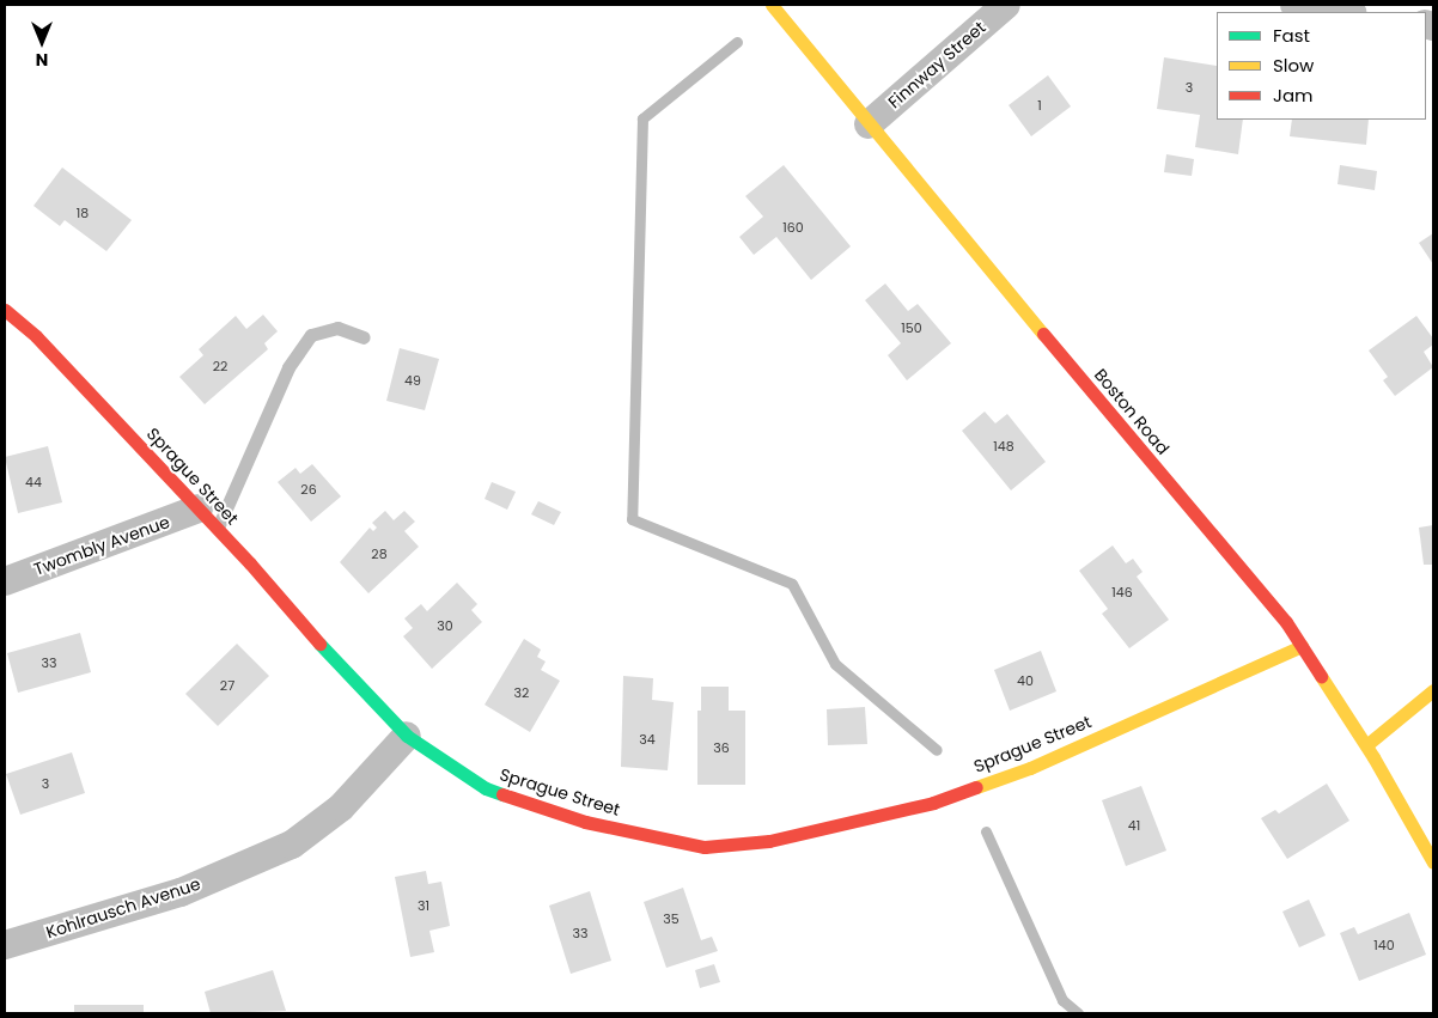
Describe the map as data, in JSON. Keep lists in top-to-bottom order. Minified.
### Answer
{"streets":{"street":["Finnway Street","Boston Road","Sprague Street","Twombly Avenue","Kohlrausch Avenue"]},"crossings":[["Finnway Street","Boston Road"],["Boston Road","Sprague Street"],["Sprague Street","Twombly Avenue"],["Sprague Street","Kohlrausch Avenue"]],"house_numbers":["3","1","18","160","150","22","49","148","44","26","28","146","30","33","40","27","32","34","36","3","41","31","35","33","140"],"legend":["Fast","Slow","Jam"],"north":"bottom"}
